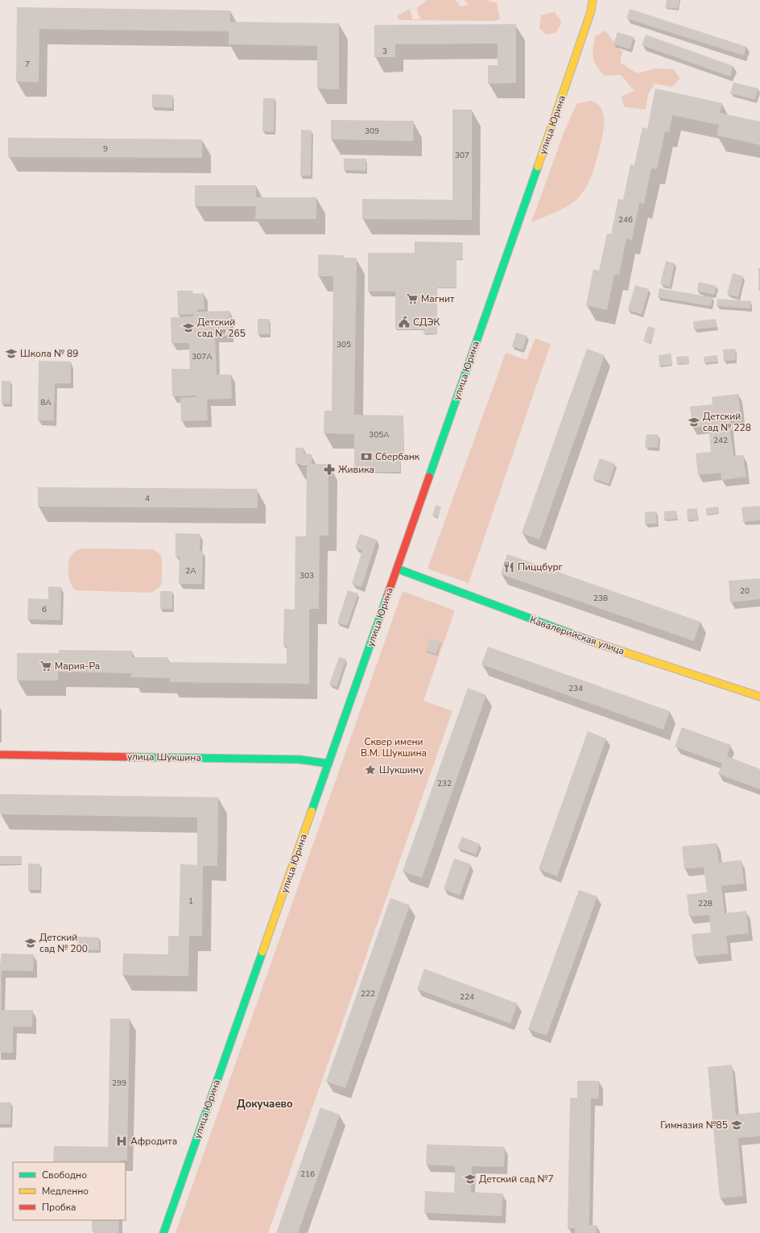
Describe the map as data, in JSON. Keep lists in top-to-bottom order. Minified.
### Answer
{"streets":{"street":["улица Юрина","Кавалерийская улица","улица Шукшина"]},"crossings":[["улица Юрина","Кавалерийская улица"],["улица Юрина","улица Шукшина"]],"districts":["Докучаево"],"parks":["Сквер имени В.М. Шукшина"],"places":{"supermarket":["Магнит","Мария-Ра"],"public building":["СДЭК"],"school or university":["Детский сад № 265","Школа № 89","Детский сад № 228","Детский сад № 200","Гимназия №85","Детский сад №7"],"bank":["Сбербанк"],"pharmacy":["Живика"],"restaurant":["Пиццбург"],"place":["Шукшину"],"hospital":["Афродита"]},"house_numbers":["3","7","309","9","307","246","305","307А","8А","305А","242","4","2А","303","20","238","6","234","232","1","228","222","224","299","216"],"legend":["Свободно","Медленно","Пробка"]}
